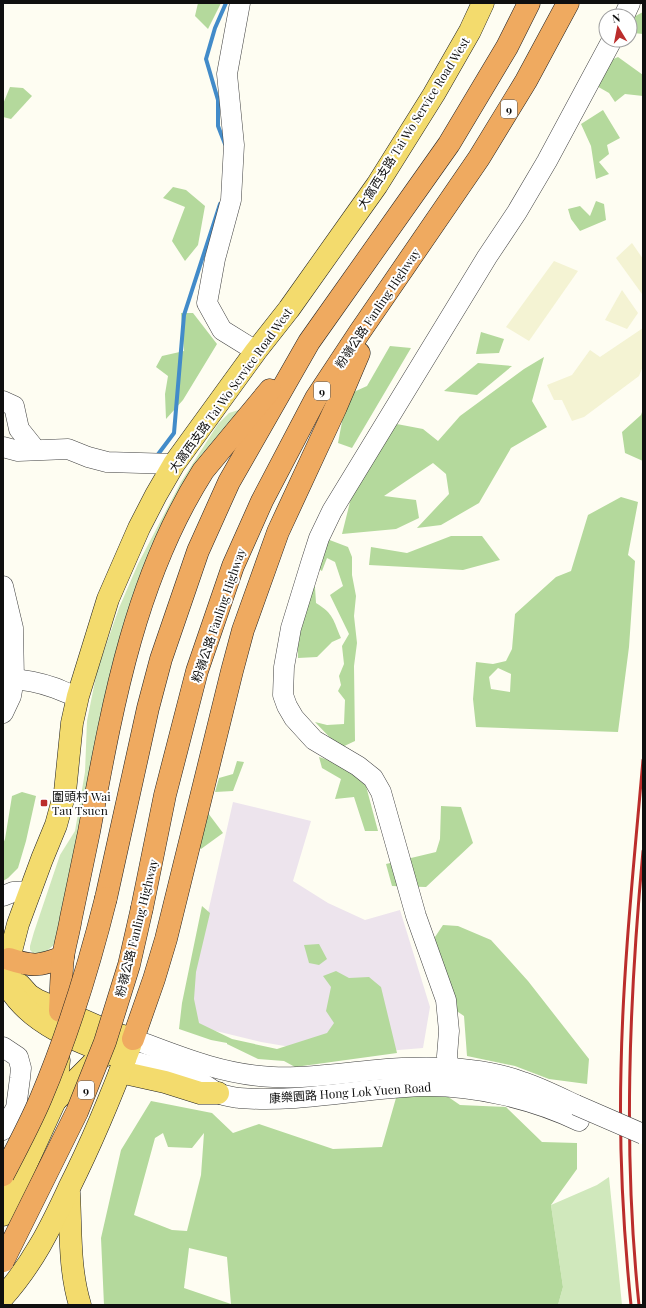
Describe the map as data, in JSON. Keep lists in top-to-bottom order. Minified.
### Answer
{"streets":{"highway":["9","粉嶺公路 Fanling Highway"],"main road":["大窩西支路 Tai Wo Service Road West","康樂園路 Hong Lok Yuen Road"]},"places":{"transit":["圍頭村 Wai Tau Tsuen"]},"north":"top"}
